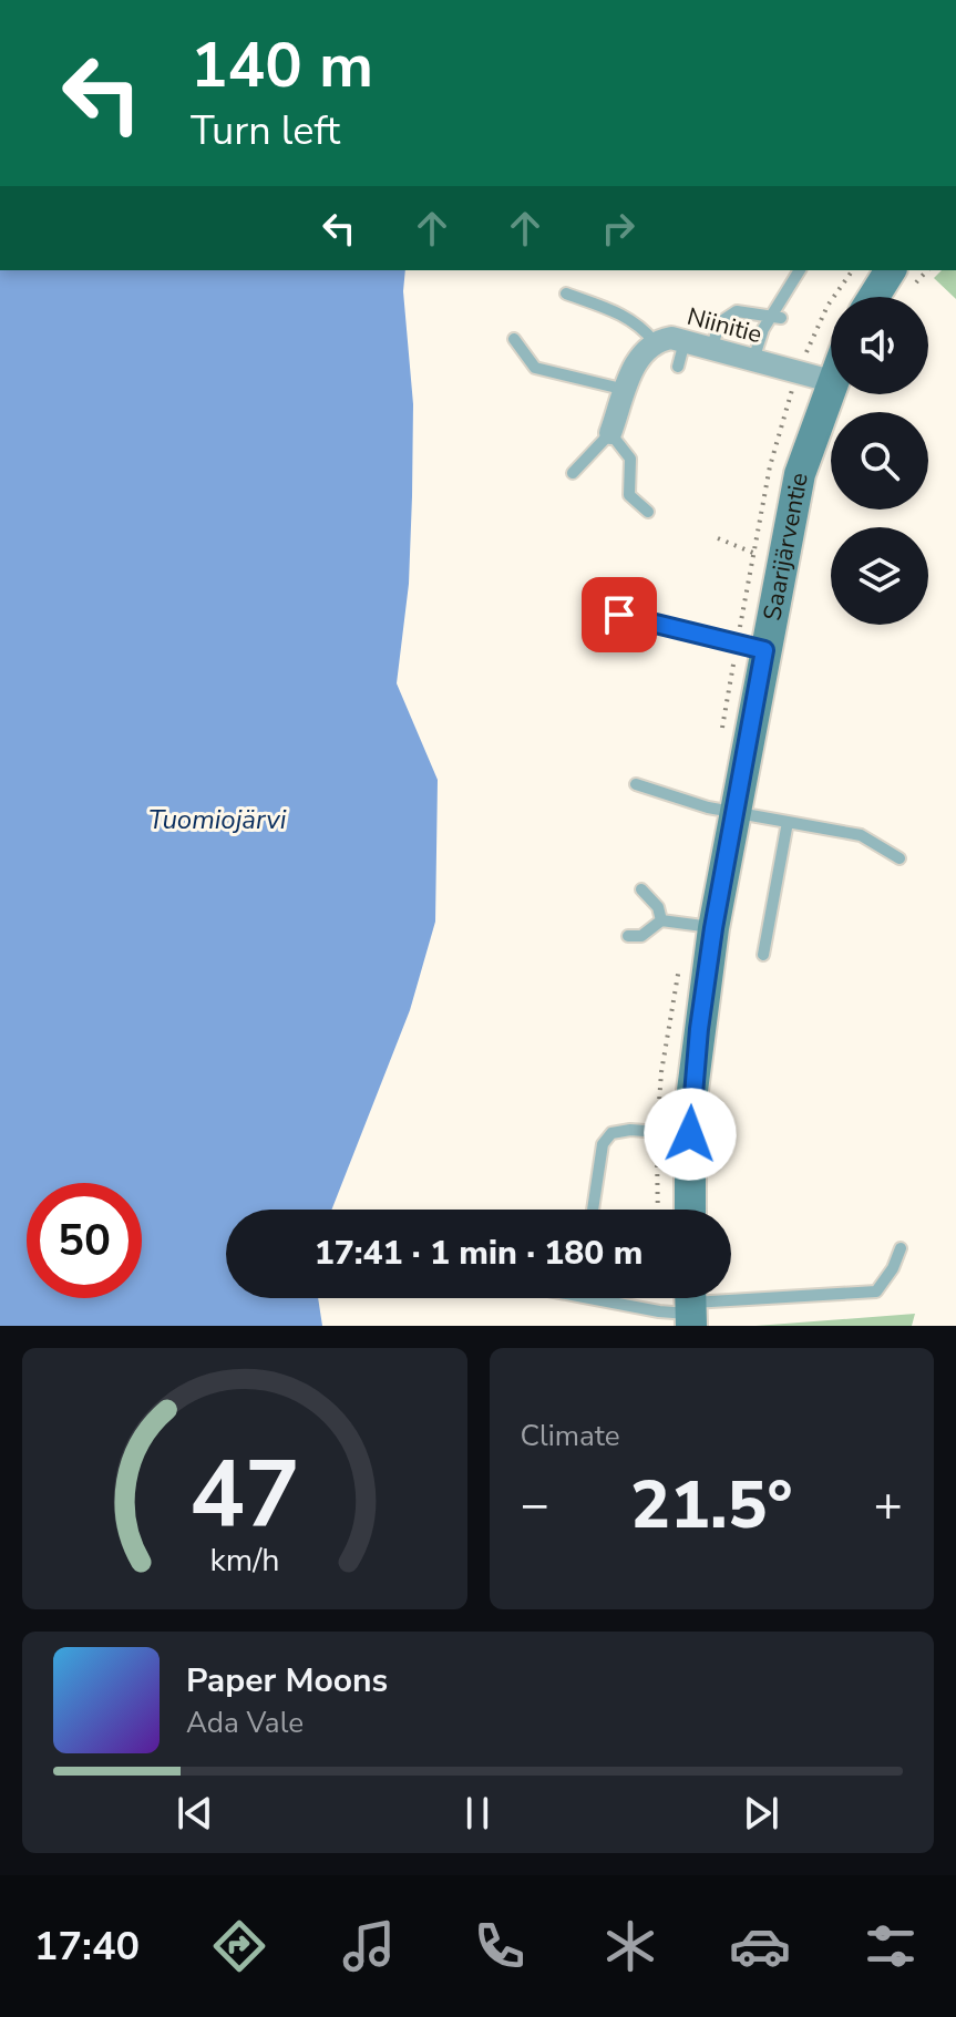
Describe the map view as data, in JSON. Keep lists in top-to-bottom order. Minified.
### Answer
{"streets":{"main road":["Saarijärventie"],"street":["Niinitie"]},"crossings":[["Niinitie","Saarijärventie"]],"water":["Tuomiojärvi"],"page":{"turn":["140 m","Turn left"],"limit":"50","trip":"17:41 · 1 min · 180 m","tile":"Climate","heat":["−","21.5°","+"],"song":["Paper Moons","Ada Vale"],"tabs":"17:40","gauge":["47","km/h"]}}
